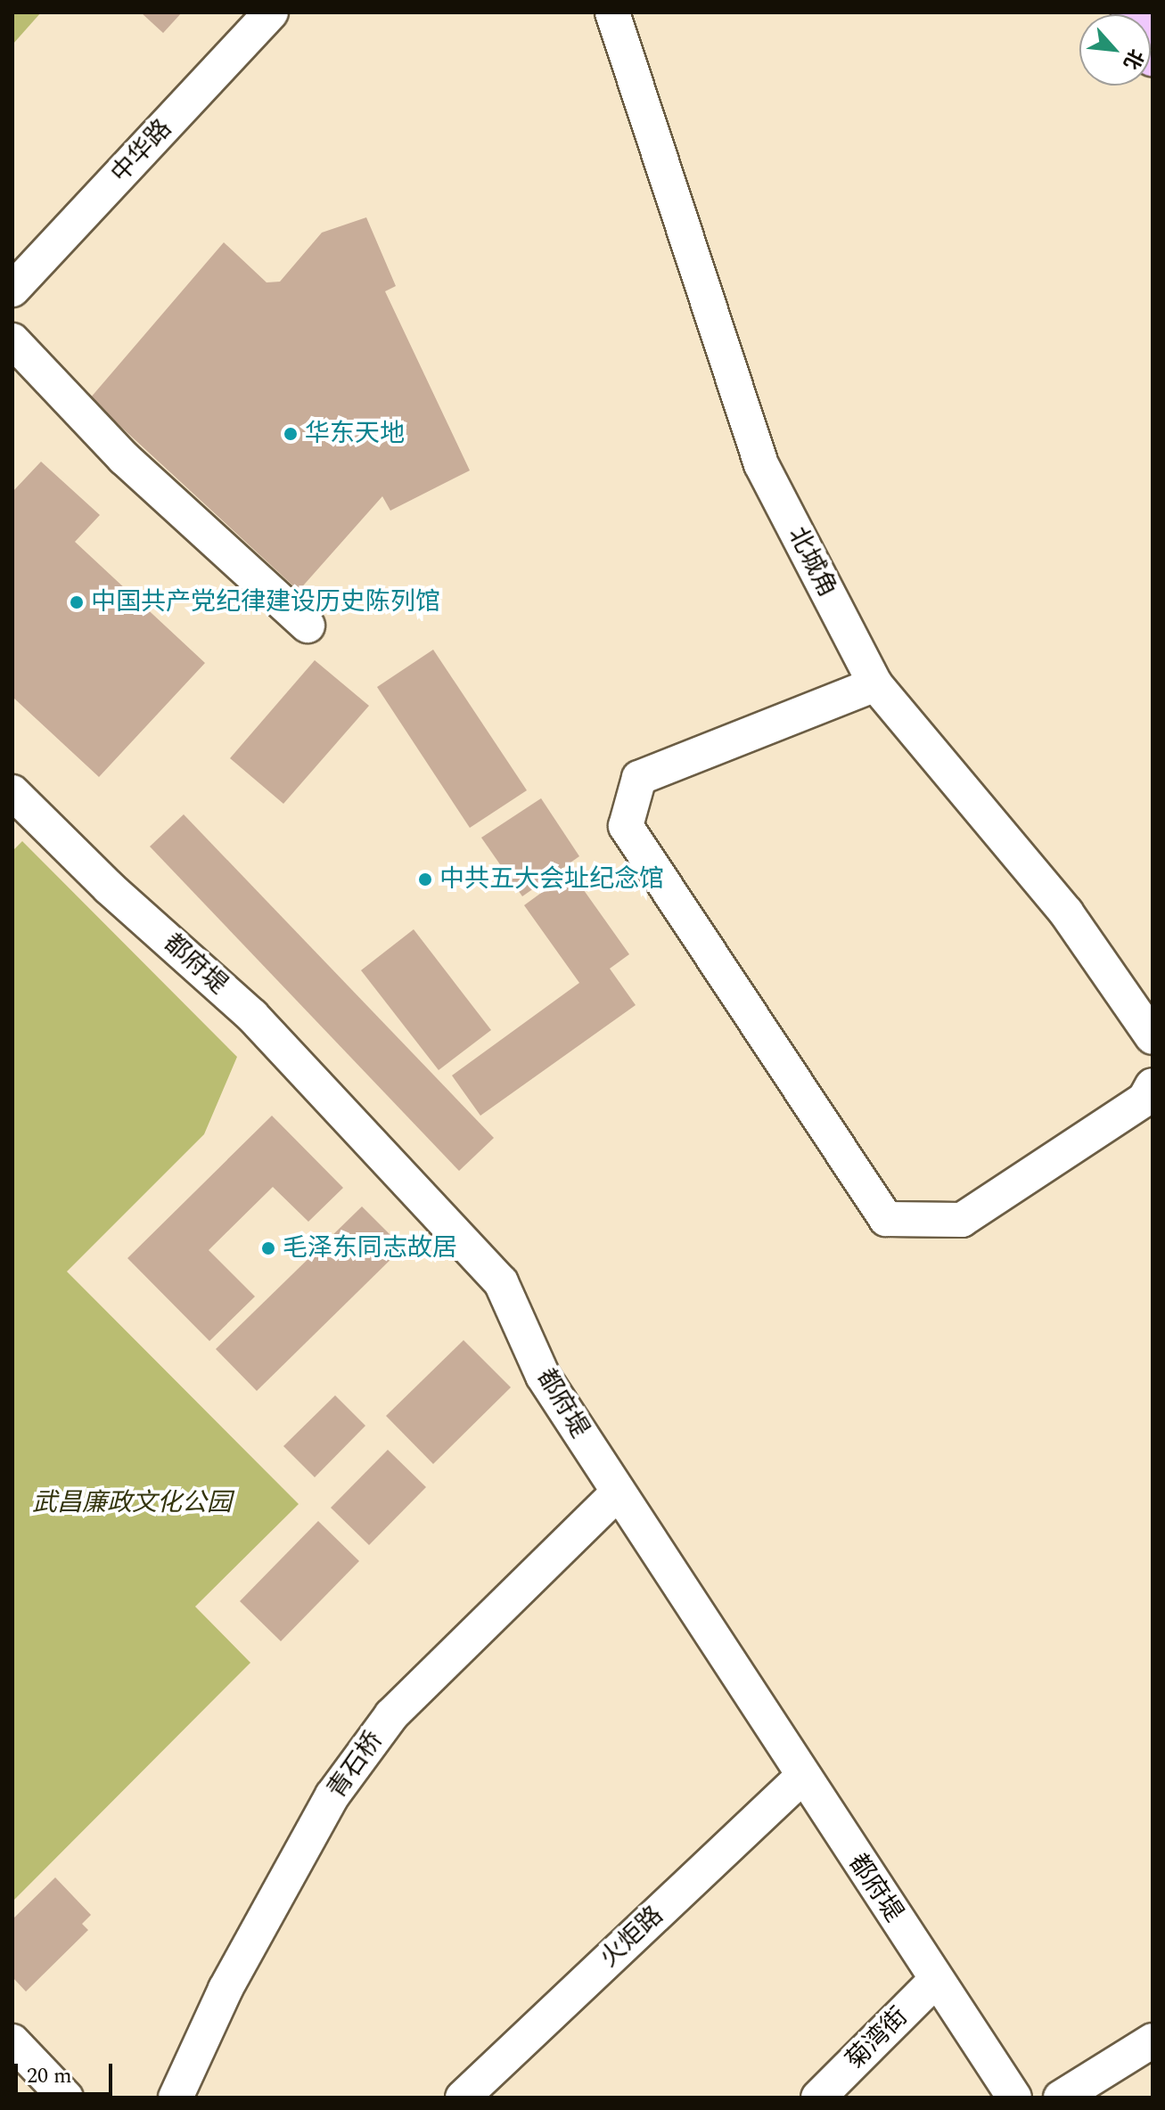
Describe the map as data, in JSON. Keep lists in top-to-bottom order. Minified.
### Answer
{"streets":{"street":["中华路","北城角","都府堤","青石桥","火炬路","菊湾街"]},"crossings":[["都府堤","青石桥"],["都府堤","火炬路"],["都府堤","菊湾街"]],"parks":["武昌廉政文化公园"],"places":["华东天地","中国共产党纪律建设历史陈列馆","中共五大会址纪念馆","毛泽东同志故居"],"scale_bar":"20 m","north":"bottom right"}
